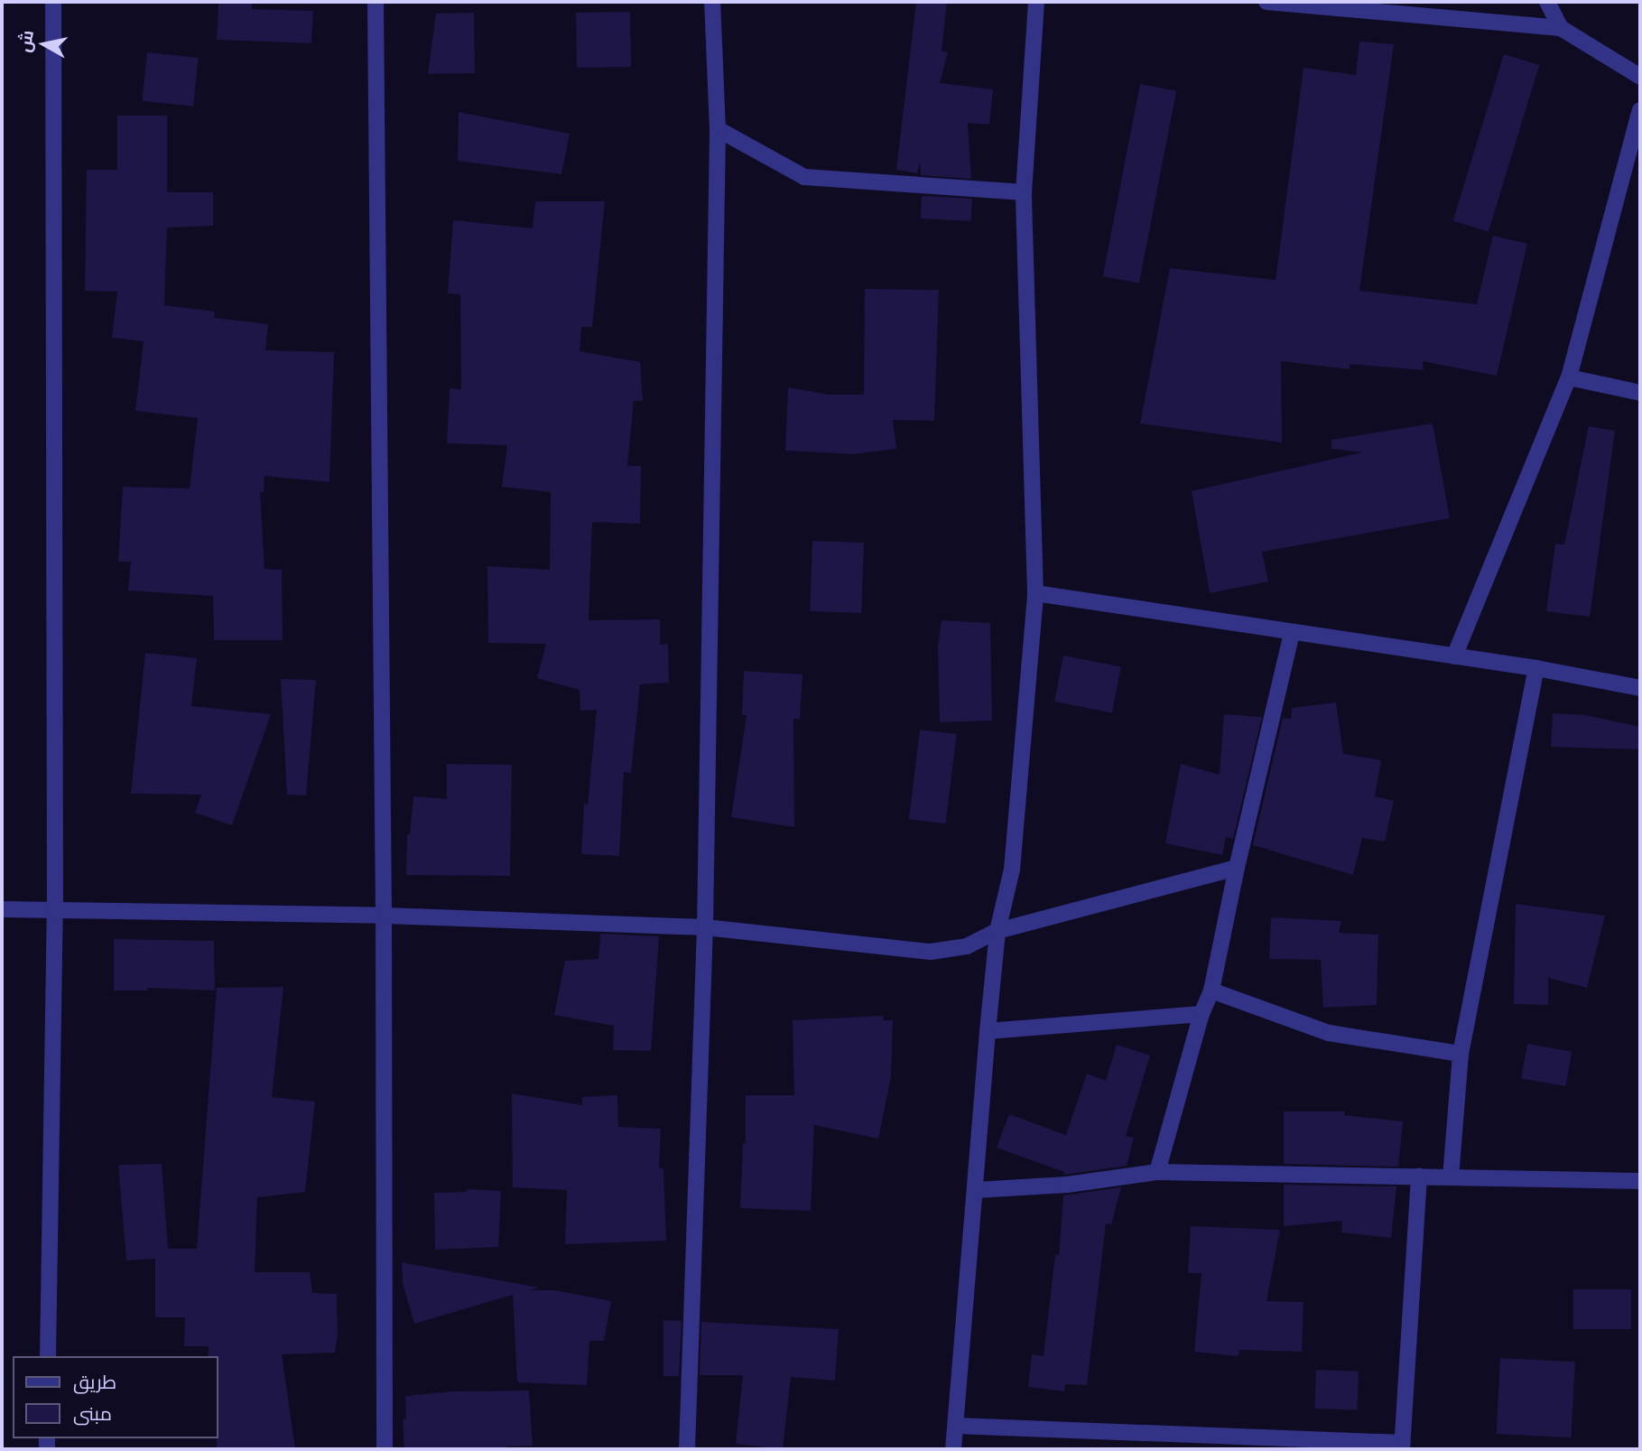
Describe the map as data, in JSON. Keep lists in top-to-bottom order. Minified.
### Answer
{"legend":["طريق","مبنى"],"north":"left"}
